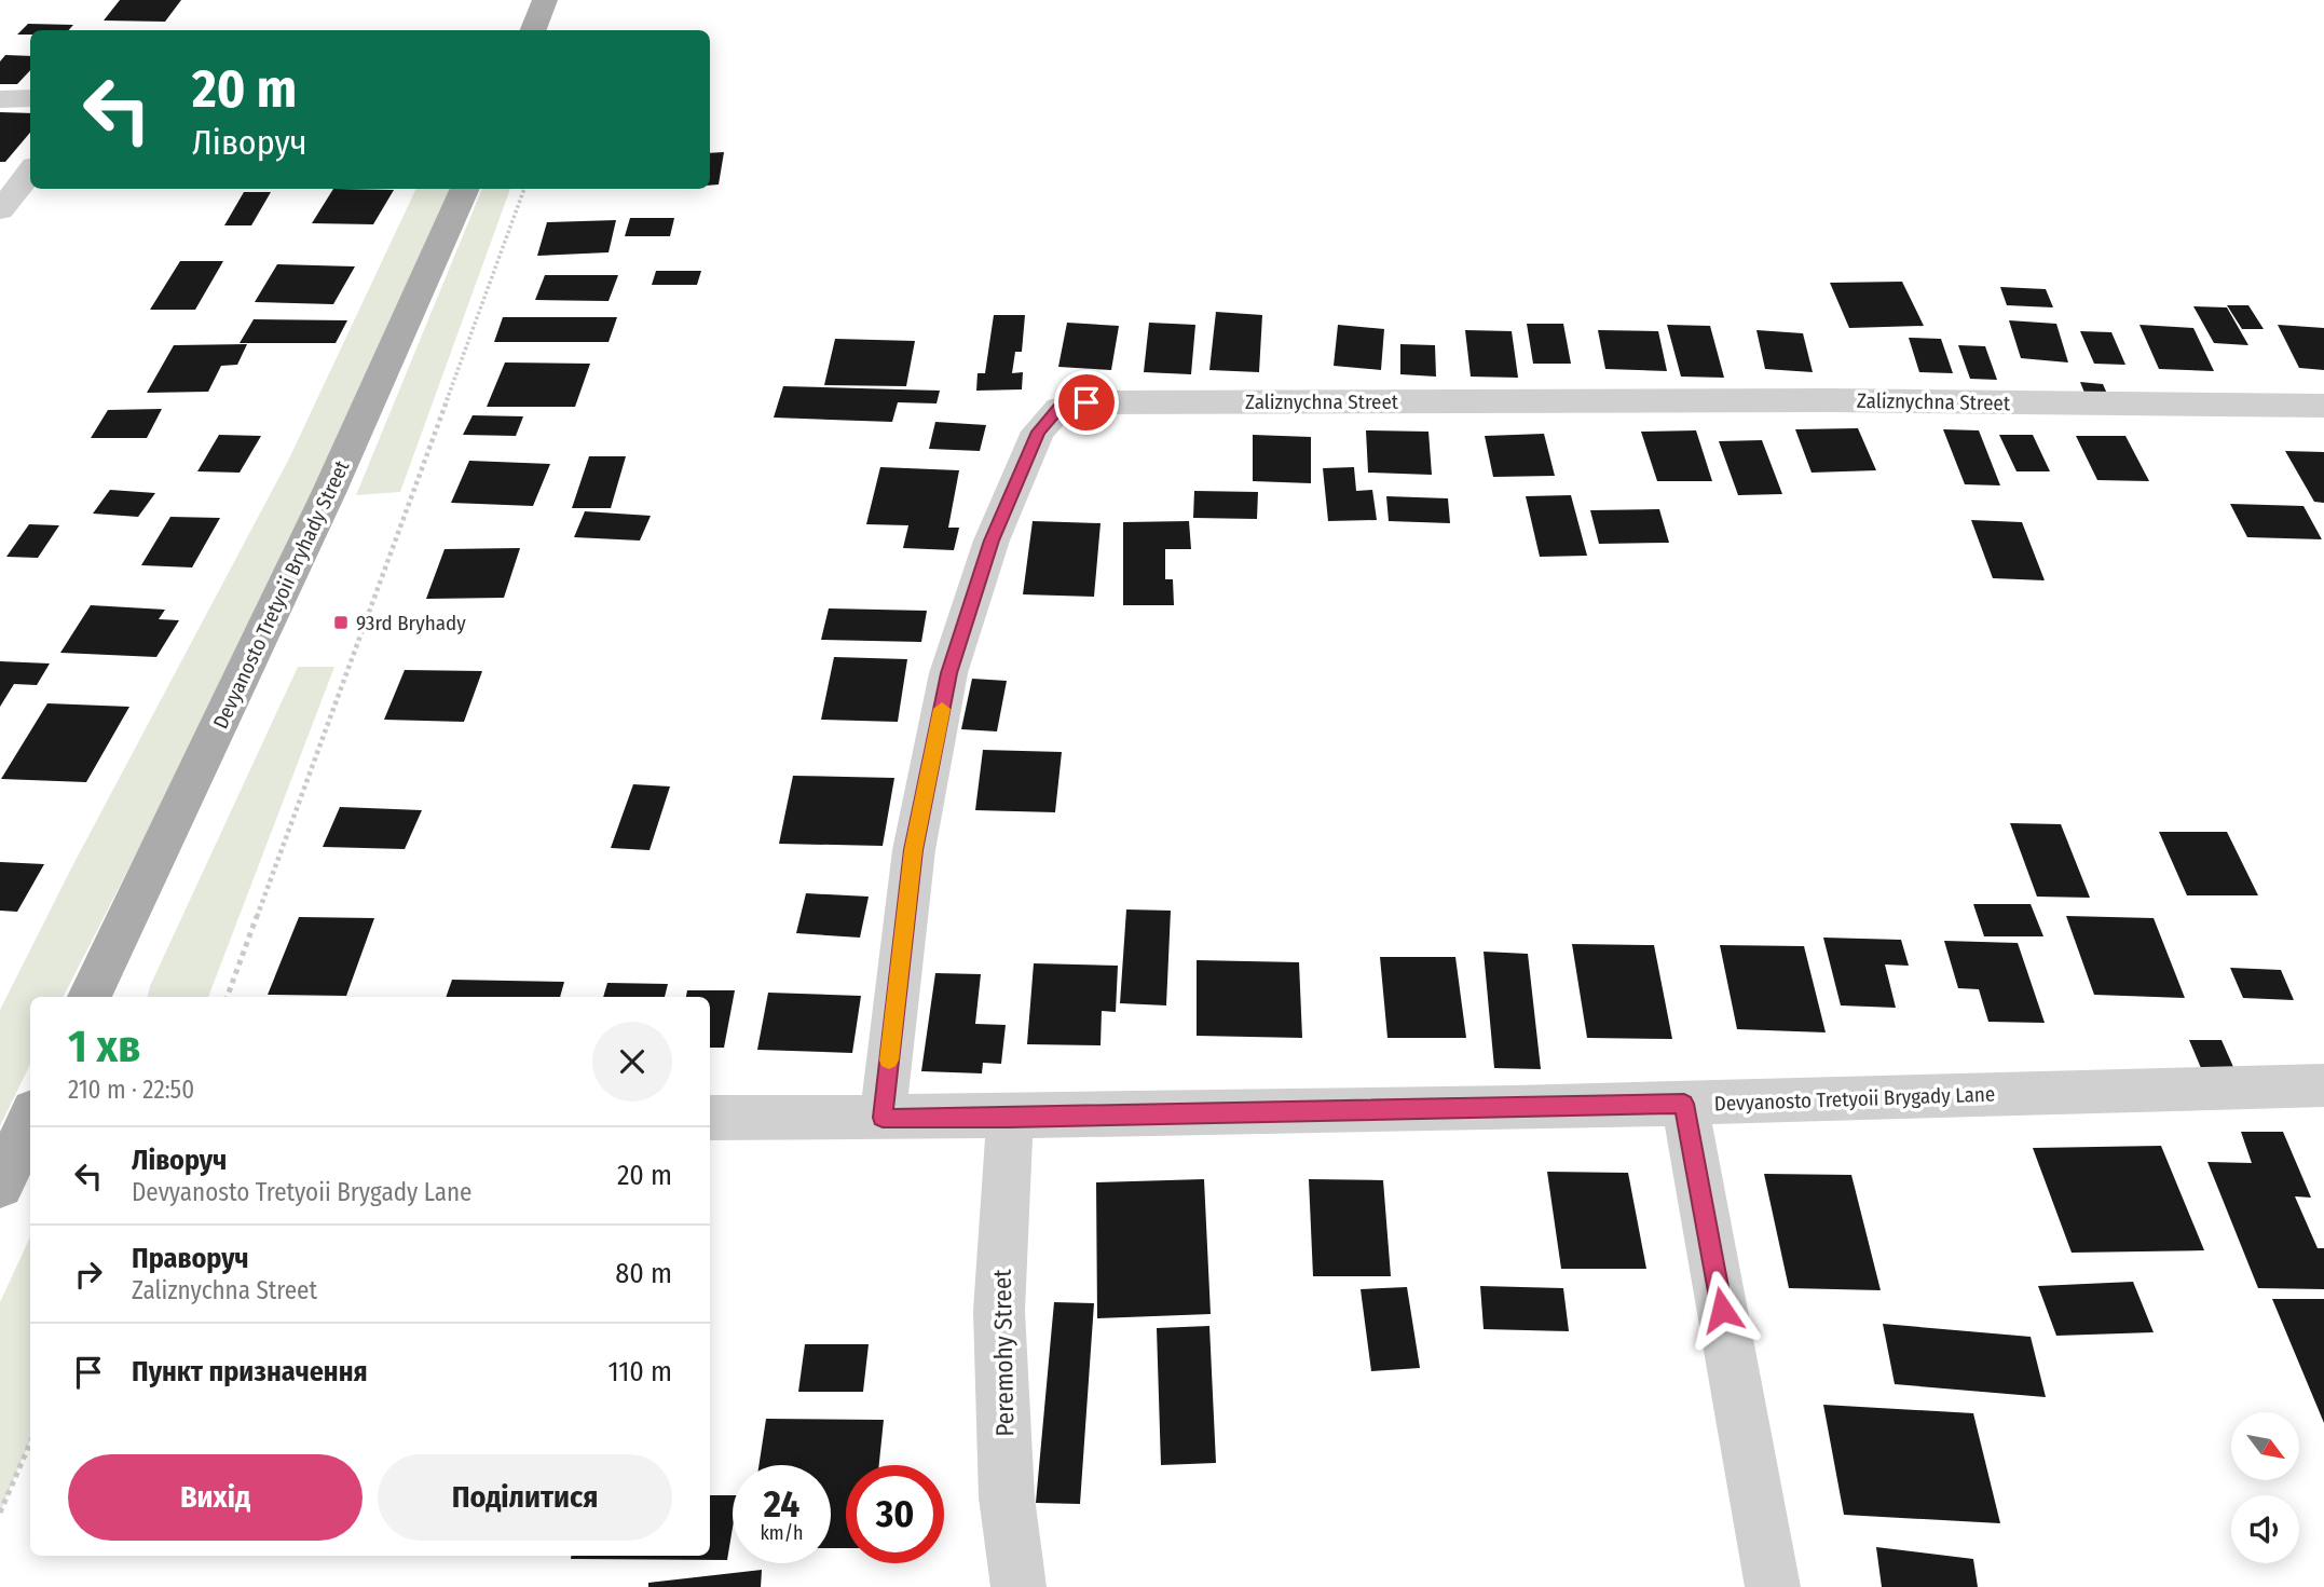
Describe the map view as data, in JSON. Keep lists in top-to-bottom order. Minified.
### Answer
{"streets":{"main road":["Devyanosto Tretyoii Bryhady Street"],"street":["Zaliznychna Street","Devyanosto Tretyoii Brygady Lane","Peremohy Street"]},"crossings":[["Zaliznychna Street","Devyanosto Tretyoii Brygady Lane"],["Devyanosto Tretyoii Brygady Lane","Peremohy Street"]],"places":{"transit":["93rd Bryhady"]},"north":"bottom right","page":{"turn":["20 m","Ліворуч"],"heading":["1 хв","210 m · 22:50"],"list":[{"name":"Ліворуч","note":"Devyanosto Tretyoii Brygady Lane","value":"20 m"},{"name":"Праворуч","note":"Zaliznychna Street","value":"80 m"},{"name":"Пункт призначення","value":"110 m"}],"buttons":["Вихід","Поділитися"],"speed":"24 km/h","limit":"30"}}
